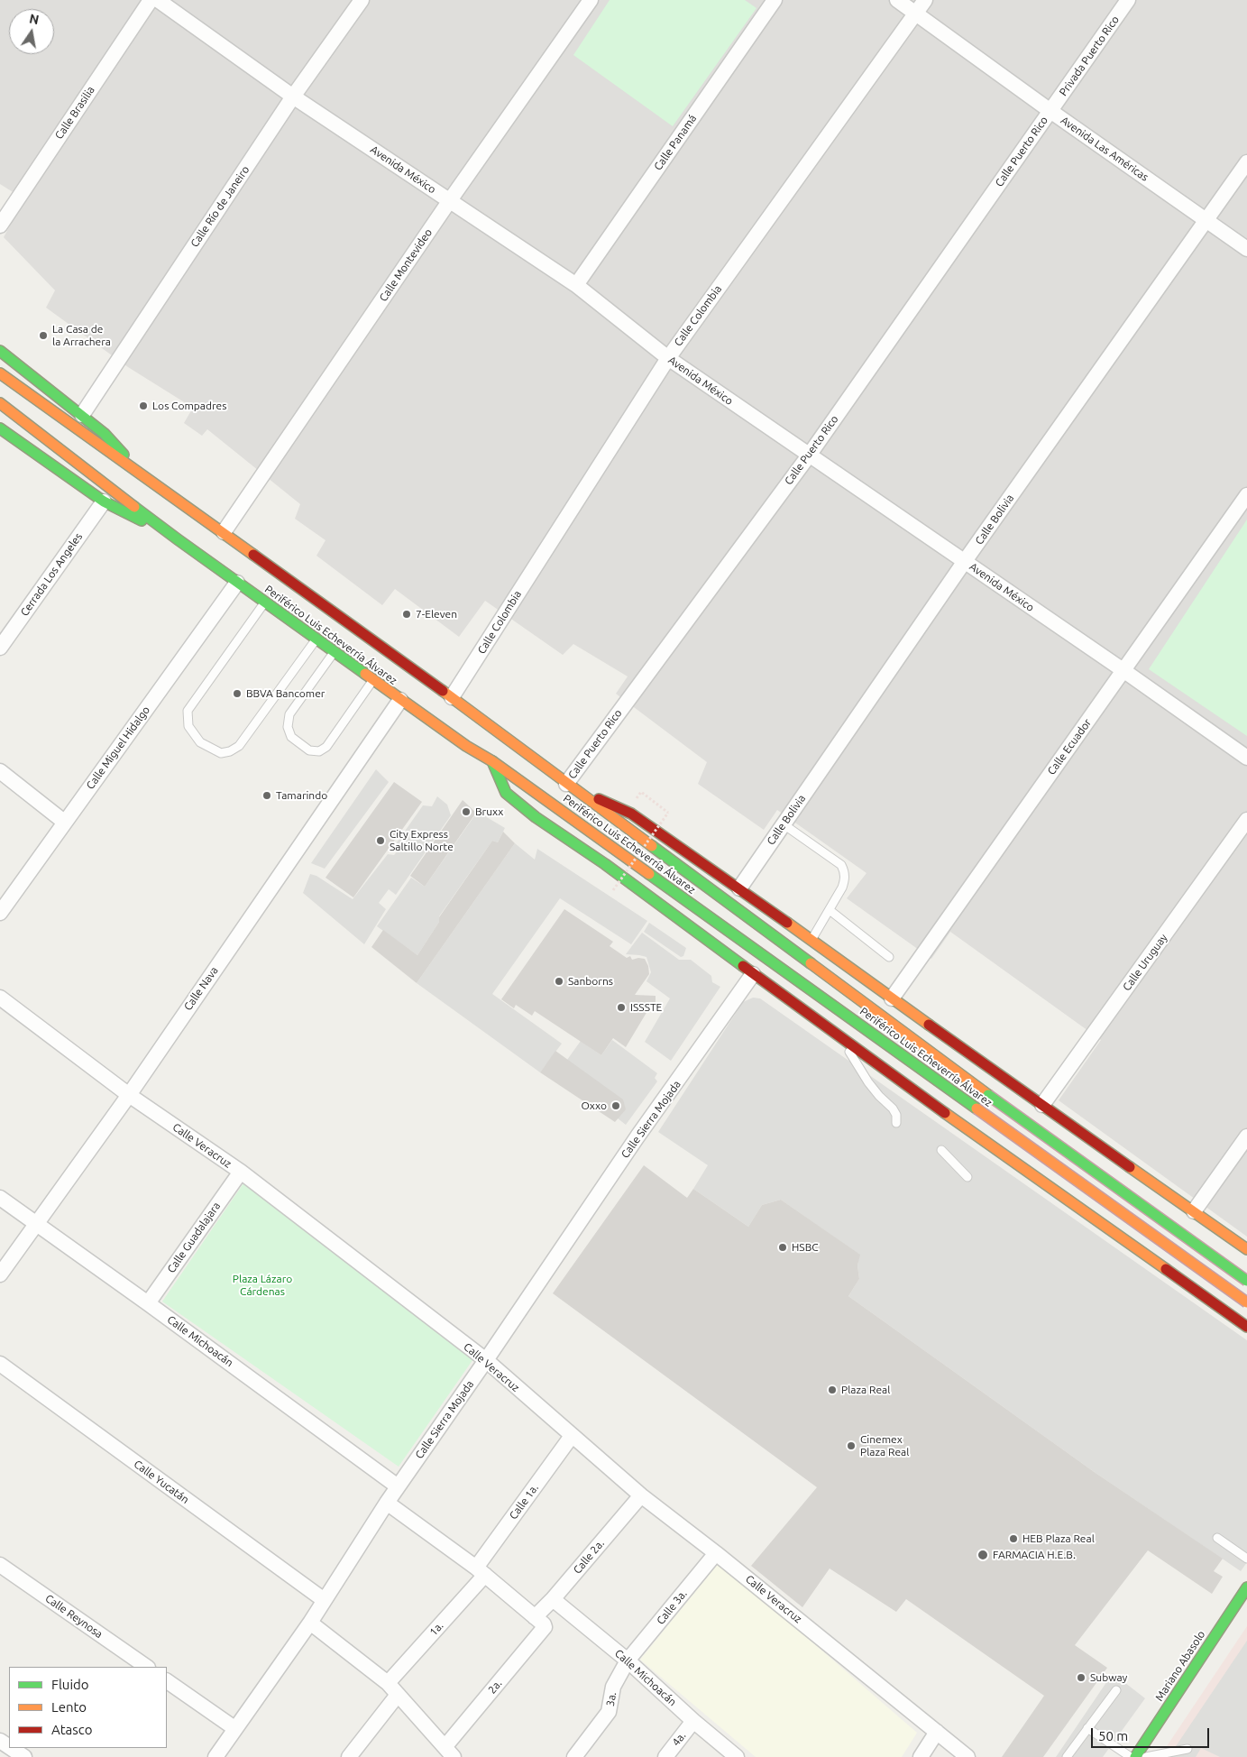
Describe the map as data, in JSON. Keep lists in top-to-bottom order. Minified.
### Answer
{"streets":{"main road":["Periférico Luis Echeverría Álvarez","Mariano Abasolo"],"street":["Privada Puerto Rico","Calle Brasilia","Calle Panamá","Avenida Las Américas","Calle Puerto Rico","Avenida México","Calle Río de Janeiro","Calle Montevideo","Calle Colombia","Calle Bolivia","Cerrada Los Angeles","Calle Ecuador","Calle Miguel Hidalgo","Calle Uruguay","Calle Nava","Calle Sierra Mojada","Calle Veracruz","Calle Guadalajara","Calle Michoacán","Calle Yucatán","Calle 1a.","Calle 2a.","Calle 3a.","Calle Reynosa","1a.","2a.","3a.","4a."]},"crossings":[["Privada Puerto Rico","Avenida Las Américas"],["Privada Puerto Rico","Calle Puerto Rico"],["Calle Panamá","Avenida México"],["Avenida Las Américas","Calle Puerto Rico"],["Avenida Las Américas","Calle Colombia"],["Avenida Las Américas","Calle Bolivia"],["Calle Puerto Rico","Avenida México"],["Calle Puerto Rico","Periférico Luis Echeverría Álvarez"],["Avenida México","Calle Río de Janeiro"],["Avenida México","Calle Montevideo"],["Avenida México","Calle Colombia"],["Avenida México","Calle Bolivia"],["Avenida México","Calle Ecuador"],["Calle Río de Janeiro","Periférico Luis Echeverría Álvarez"],["Calle Montevideo","Periférico Luis Echeverría Álvarez"],["Calle Colombia","Periférico Luis Echeverría Álvarez"],["Periférico Luis Echeverría Álvarez","Calle Miguel Hidalgo"],["Periférico Luis Echeverría Álvarez","Calle Nava"],["Calle Nava","Calle Veracruz"],["Calle Nava","Calle Michoacán"],["Calle Sierra Mojada","Calle Veracruz"],["Calle Sierra Mojada","Calle Michoacán"],["Calle Sierra Mojada","Calle Yucatán"],["Calle Veracruz","Calle Guadalajara"],["Calle Veracruz","Calle 1a."],["Calle Veracruz","Calle 2a."],["Calle Veracruz","Calle 3a."],["Calle Guadalajara","Calle Michoacán"],["Calle Michoacán","Calle 2a."],["Calle Michoacán","Calle 3a."],["Calle Michoacán","3a."],["Calle Michoacán","4a."],["Calle 1a.","1a."],["Calle 2a.","2a."],["Calle 3a.","3a."]],"parks":["Plaza Lázaro Cárdenas"],"places":["La Casa de la Arrachera","Los Compadres","7-Eleven","BBVA Bancomer","Tamarindo","Bruxx","City Express Saltillo Norte","Sanborns","ISSSTE","Oxxo","HSBC","Plaza Real","Cinemex Plaza Real","HEB Plaza Real","FARMACIA H.E.B.","Subway"],"legend":["Fluido","Lento","Atasco"],"scale_bar":"50 m","north":"top"}
